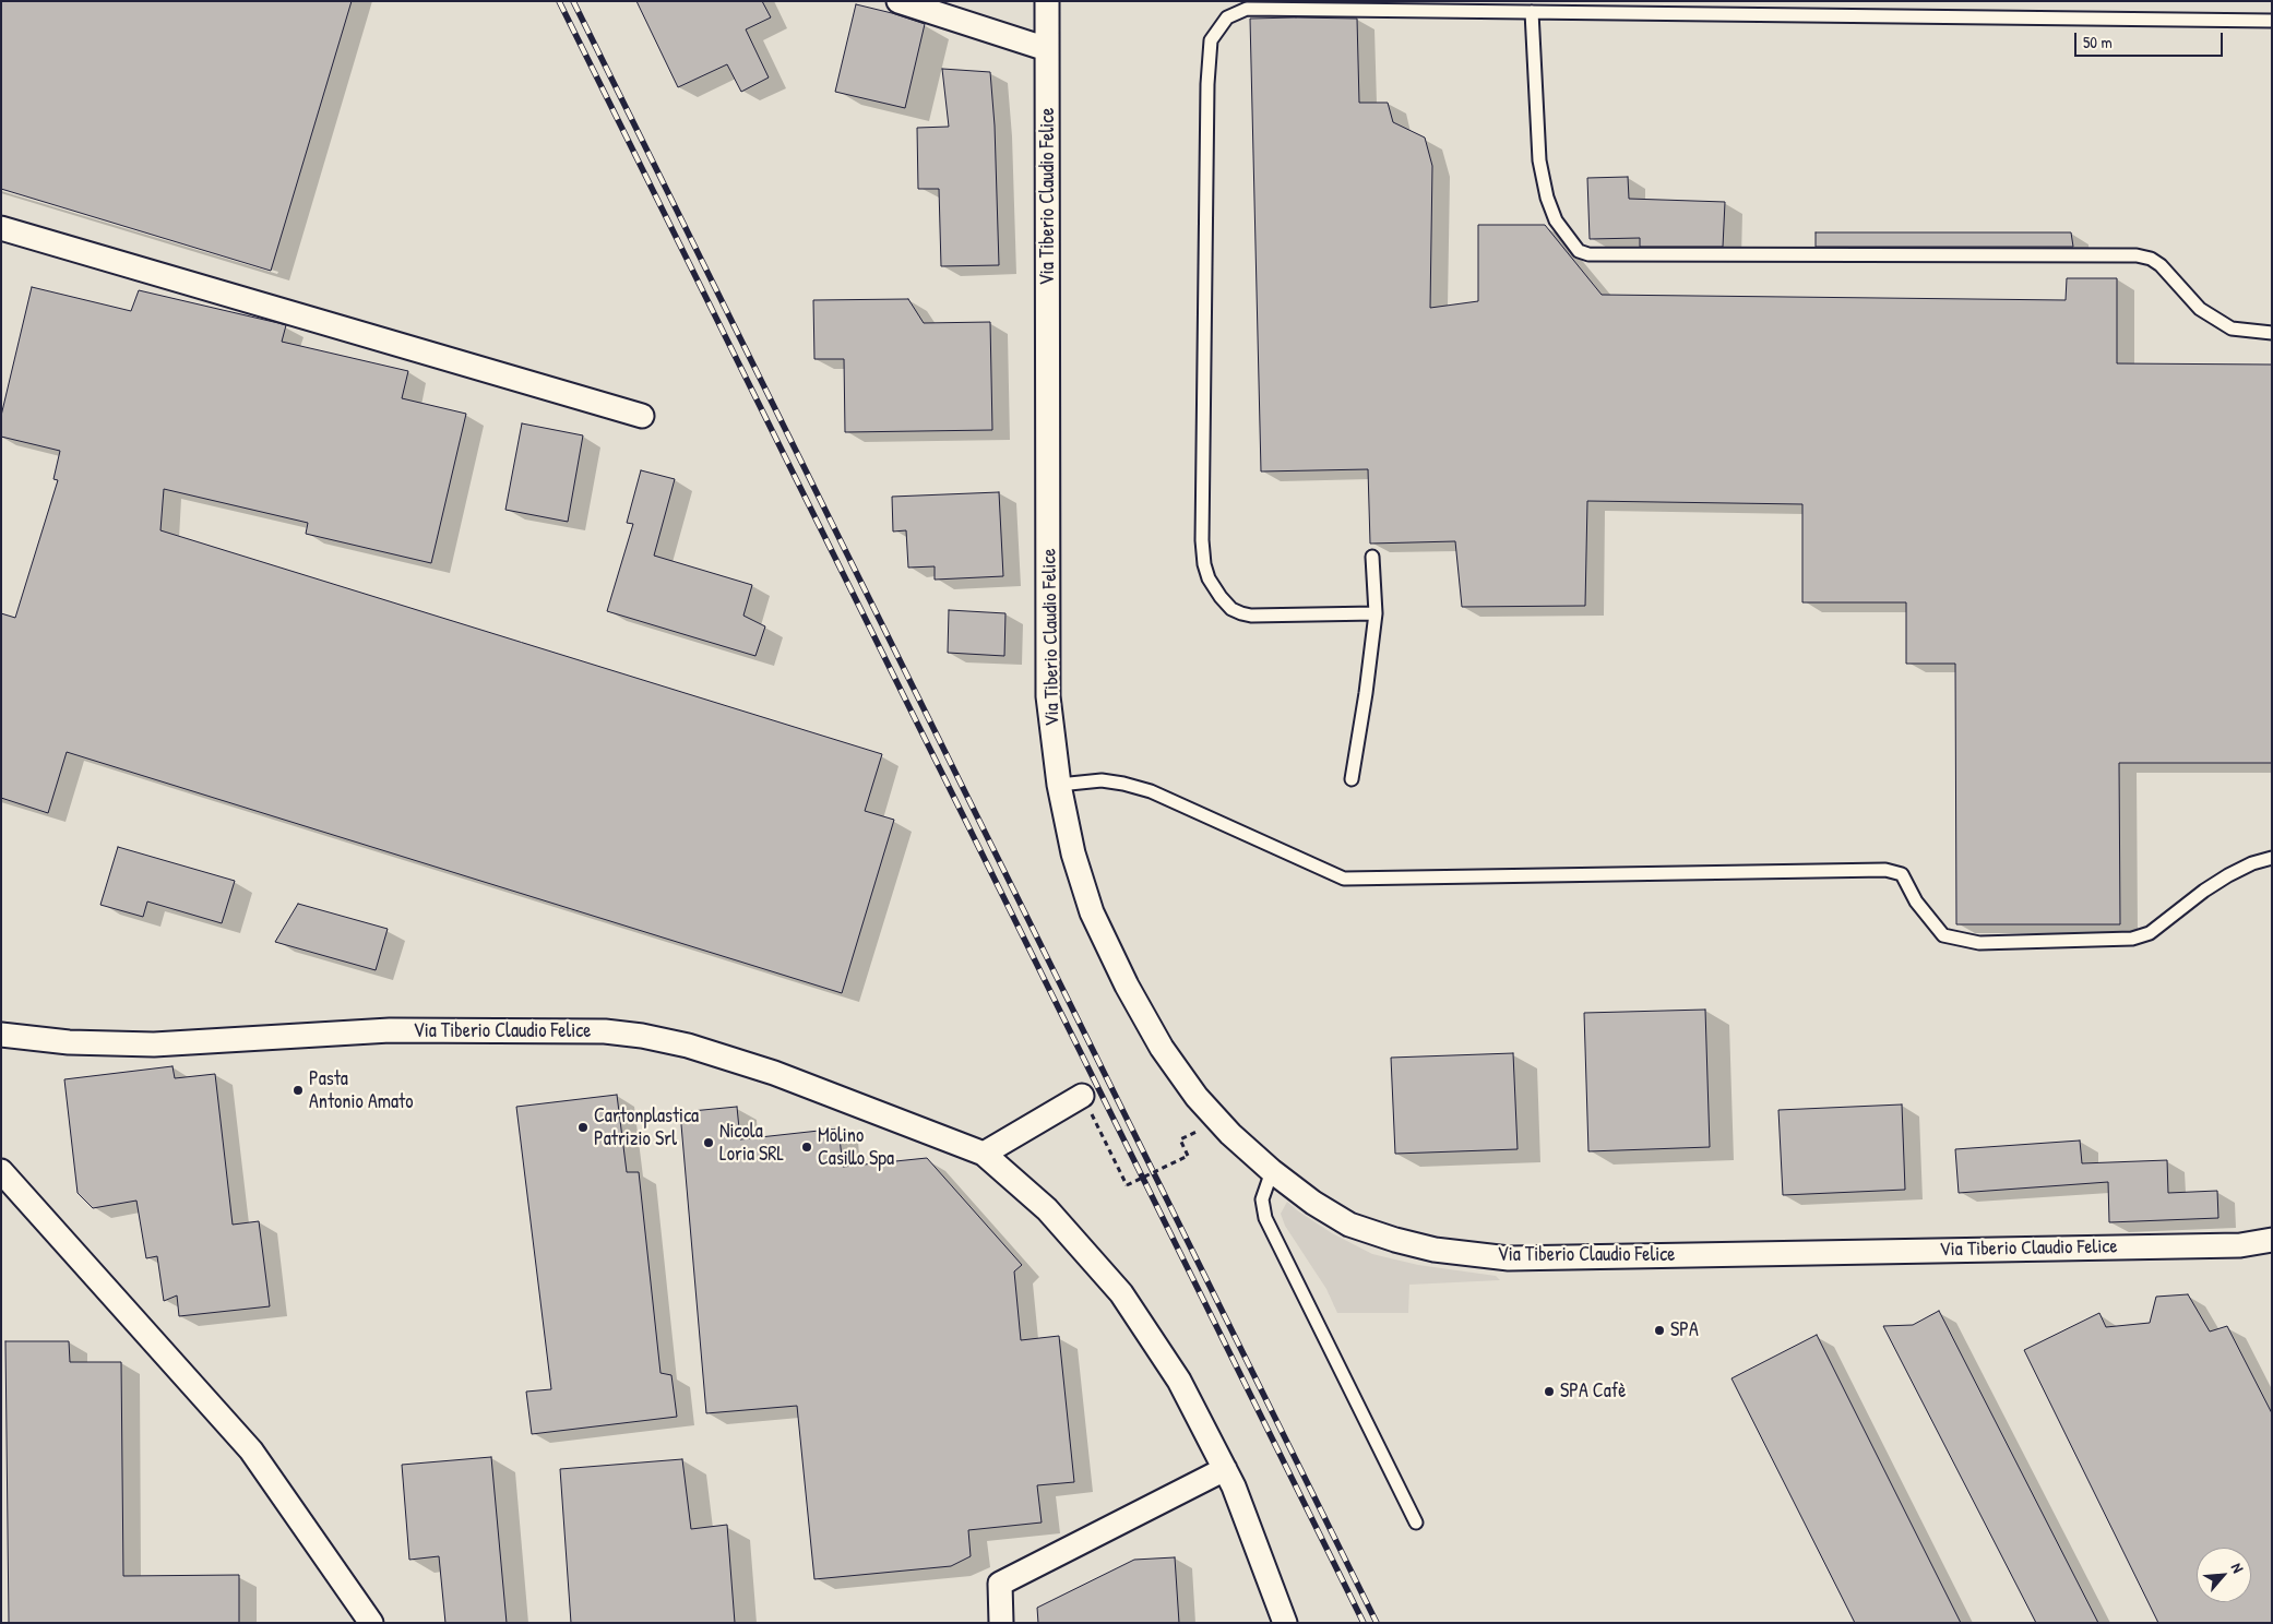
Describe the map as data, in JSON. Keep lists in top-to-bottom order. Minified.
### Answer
{"streets":{"street":["Via Tiberio Claudio Felice"]},"places":["Pasta Antonio Amato","Cartonplastica Patrizio Srl","Nicola Loria SRL","Molino Casillo Spa","SPA","SPA Cafè"],"scale_bar":"50 m","north":"top right"}
